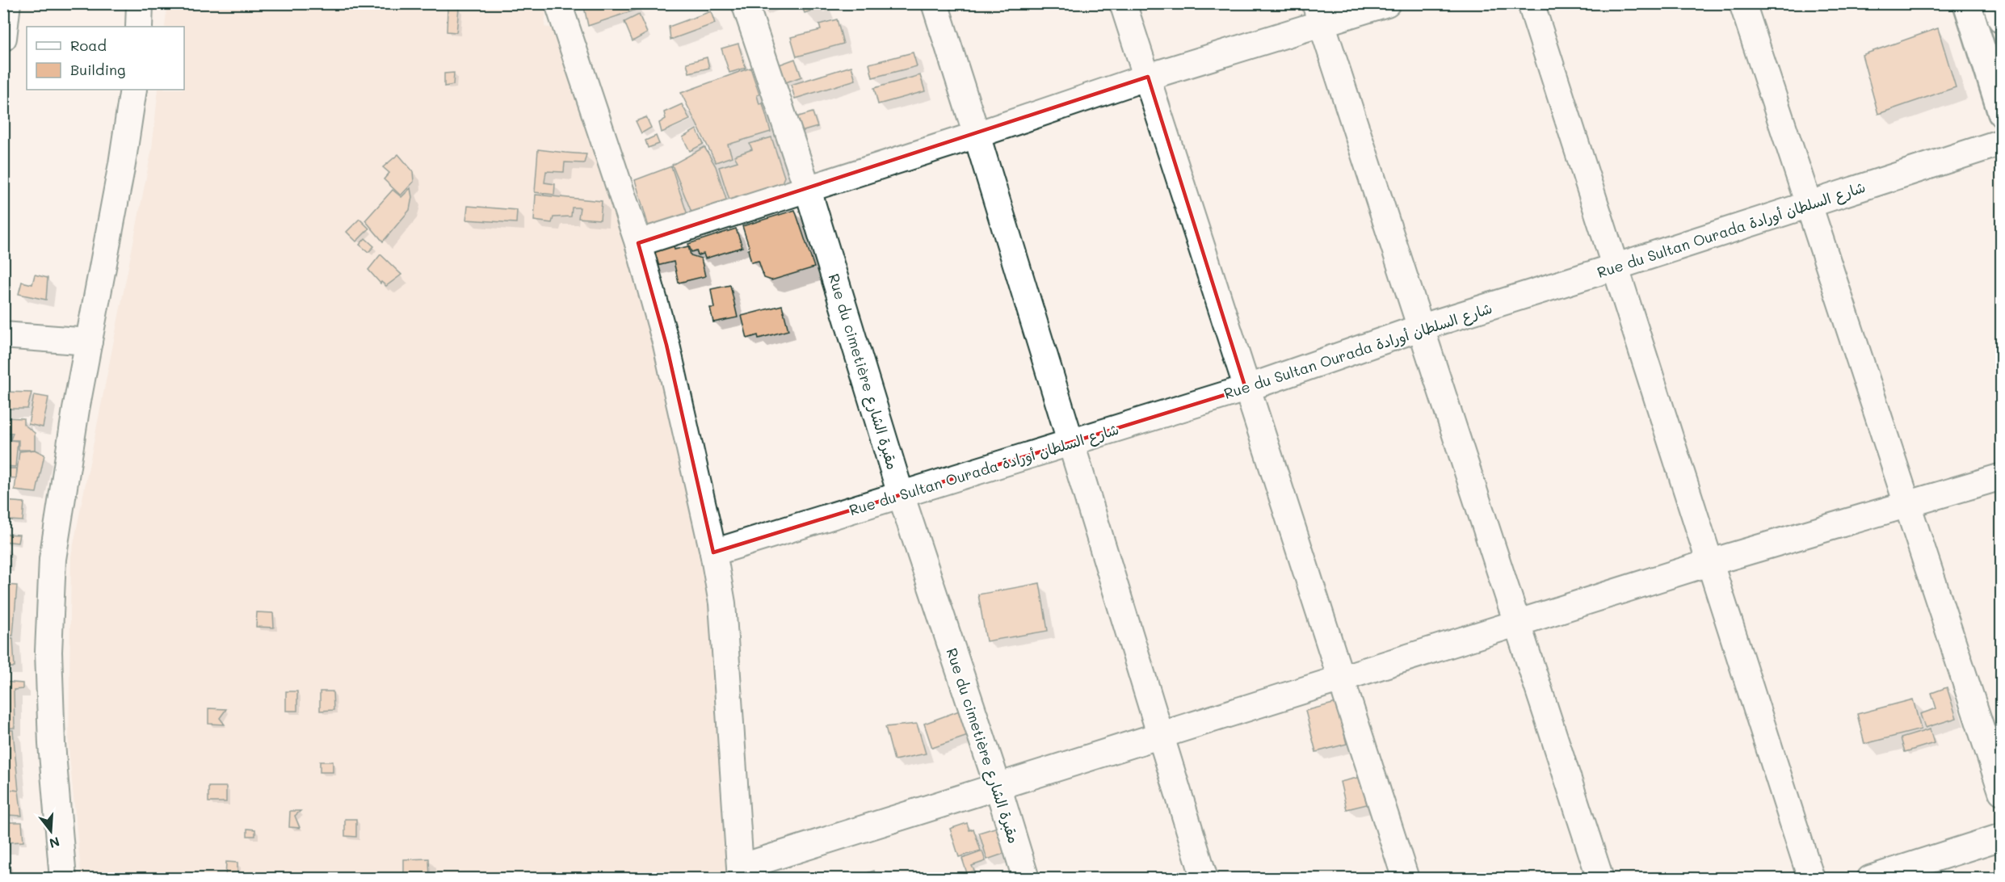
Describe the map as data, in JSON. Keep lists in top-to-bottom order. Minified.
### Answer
{"streets":{"street":["Rue du Sultan Ourada شارع السلطان أورادة","Rue du cimetière مقبرة الشارع"]},"crossings":[["Rue du Sultan Ourada شارع السلطان أورادة","Rue du cimetière مقبرة الشارع"]],"legend":["Road","Building"],"north":"bottom"}
